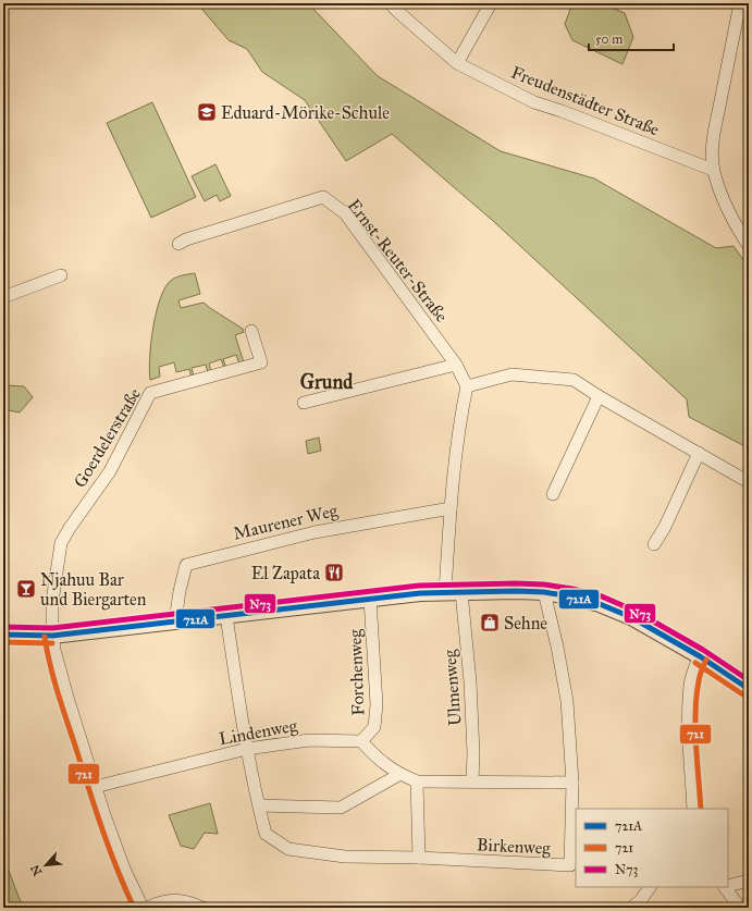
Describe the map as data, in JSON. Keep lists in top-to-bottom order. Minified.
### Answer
{"streets":{"street":["Freudenstädter Straße","Ernst-Reuter-Straße","Goerdelerstraße","Maurener Weg","Forchenweg","Ulmenweg","Lindenweg","Birkenweg"]},"crossings":[["Forchenweg","Lindenweg"],["Lindenweg","Birkenweg"]],"districts":["Grund"],"places":{"school or university":["Eduard-Mörike-Schule"],"restaurant":["El Zapata"],"bar":["Njahuu Bar und Biergarten"],"shop":["Sehne"]},"lines":["transit line N73","transit line 721A","transit line 721"],"legend":["721A","721","N73"],"scale_bar":"50 m","north":"bottom left"}
